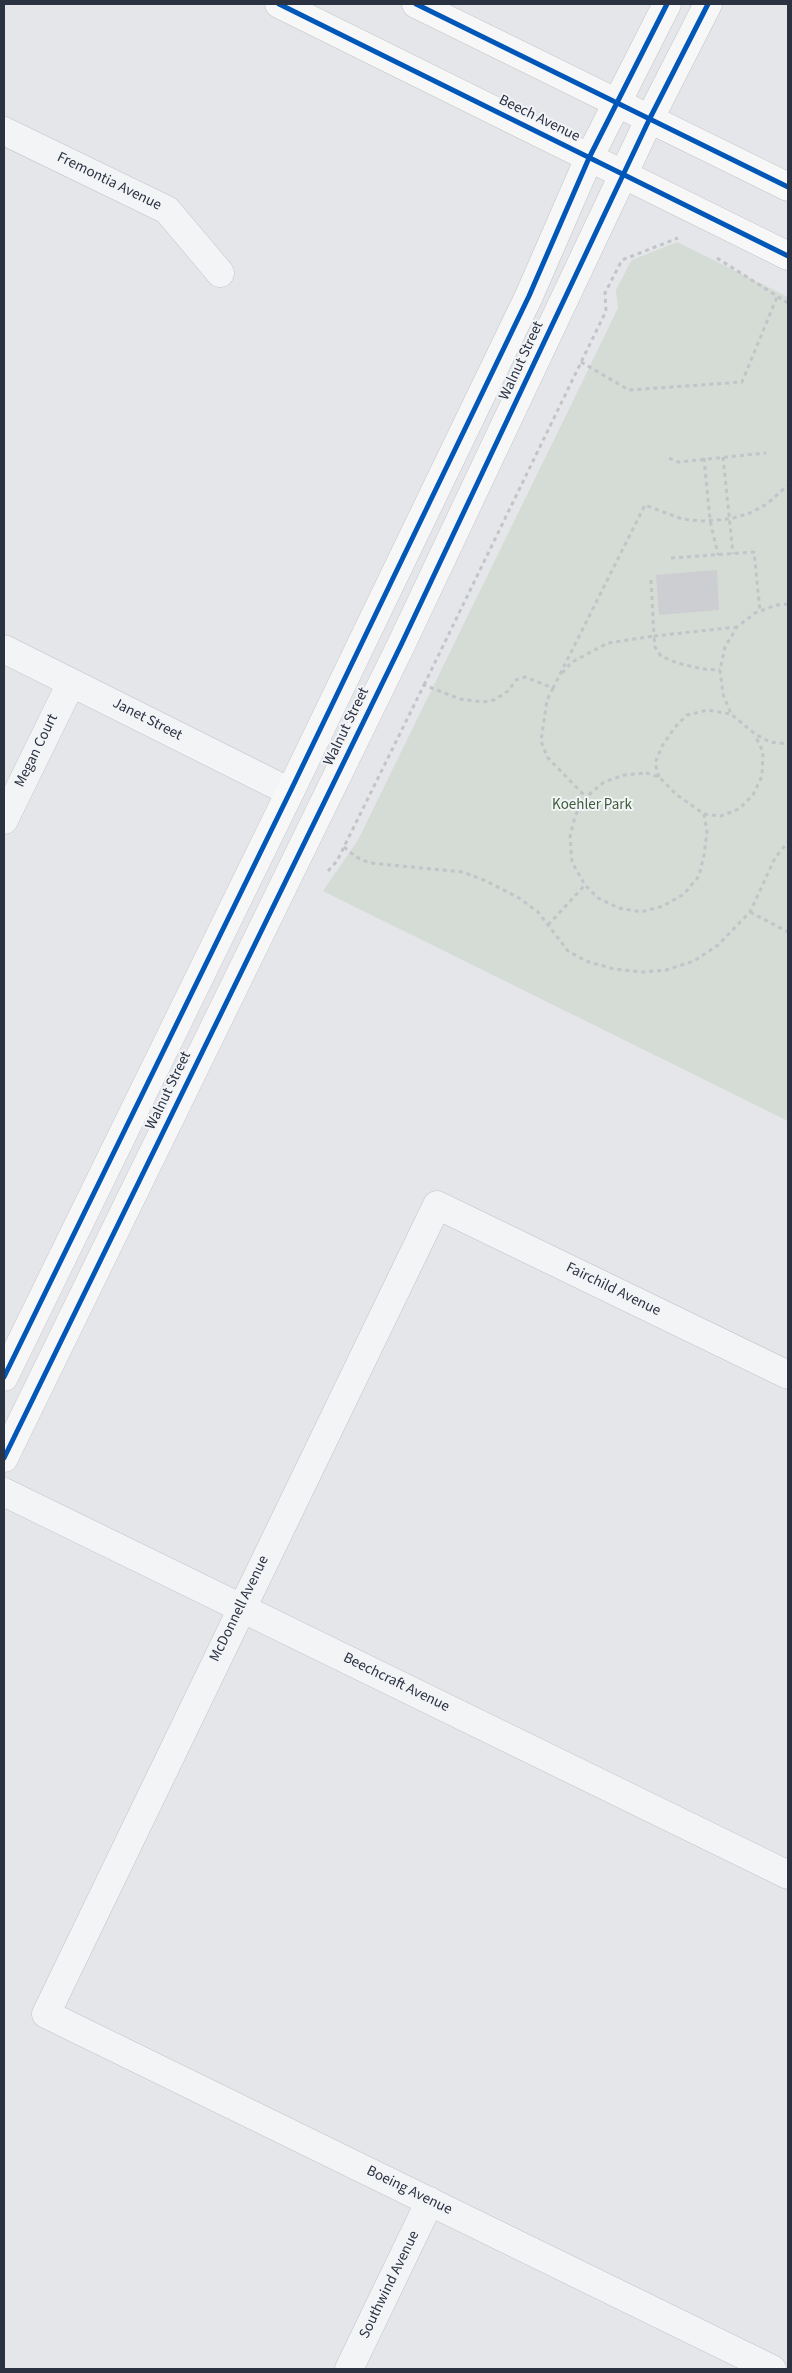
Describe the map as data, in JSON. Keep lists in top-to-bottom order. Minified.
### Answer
{"streets":{"street":["Beech Avenue","Fremontia Avenue","Walnut Street","Janet Street","Megan Court","Fairchild Avenue","McDonnell Avenue","Beechcraft Avenue","Boeing Avenue","Southwind Avenue"]},"crossings":[["Beech Avenue","Walnut Street"],["Walnut Street","Janet Street"],["Janet Street","Megan Court"],["Fairchild Avenue","McDonnell Avenue"],["McDonnell Avenue","Beechcraft Avenue"],["McDonnell Avenue","Boeing Avenue"],["Boeing Avenue","Southwind Avenue"]],"parks":["Koehler Park"]}
